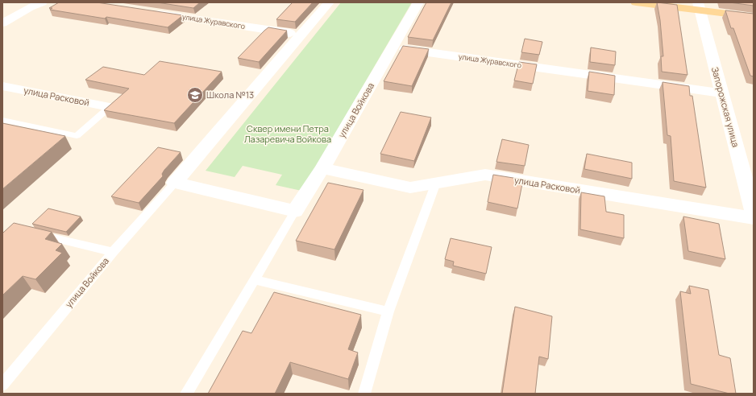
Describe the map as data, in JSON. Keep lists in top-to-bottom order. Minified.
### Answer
{"streets":{"street":["улица Журавского","улица Расковой","Запорожская улица","улица Войкова"]},"crossings":[["улица Журавского","Запорожская улица"],["улица Журавского","улица Войкова"],["улица Расковой","улица Войкова"]],"parks":["Сквер имени Петра Лазаревича Войкова"],"places":{"school or university":["Школа №13"]}}
